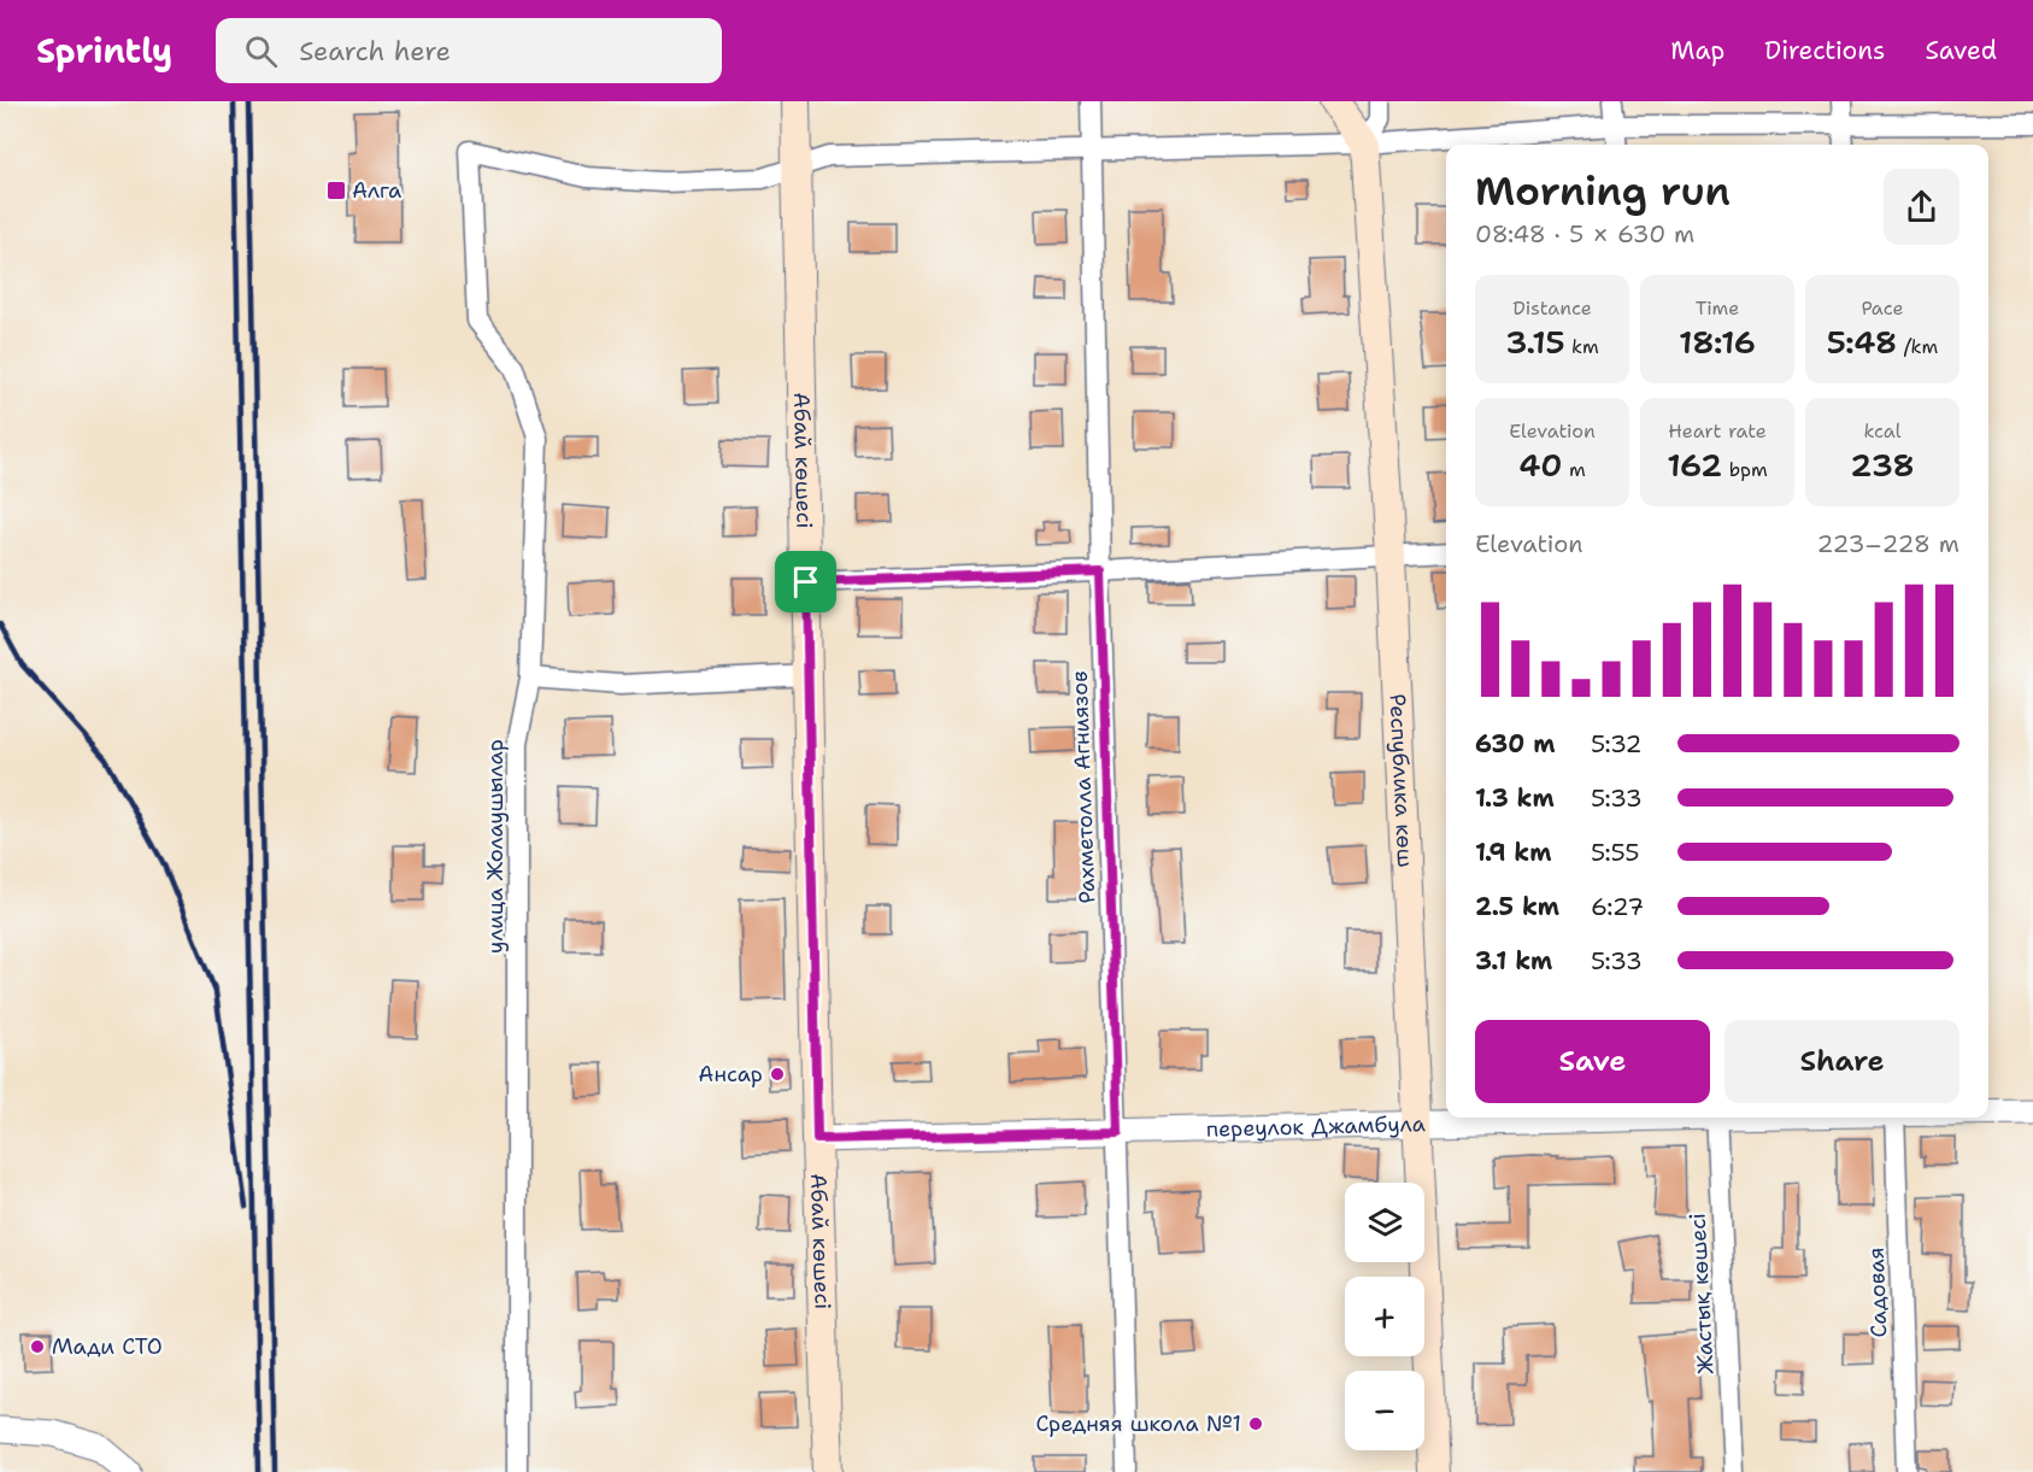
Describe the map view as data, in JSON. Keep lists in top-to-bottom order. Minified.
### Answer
{"streets":{"main road":["Абай көшесі","Республика көш"],"street":["Рахметолла Агниязов","улица Жолаушылар","переулок Джамбула","Садовая","Жастық көшесі"]},"crossings":[["Абай көшесі","улица Жолаушылар"],["Абай көшесі","переулок Джамбула"],["Республика көш","переулок Джамбула"],["Рахметолла Агниязов","переулок Джамбула"]],"places":{"transit":["Алга"],"other":["Ансар","Мади СТО","Средняя школа №1"]},"page":{"header":"Sprintly","search":"Search here","nav":["Map","Directions","Saved"],"heading":["Morning run","08:48 · 5 × 630 m"],"stats":[["Distance","3.15 km"],["Time","18:16"],["Pace","5:48 /km"],["Elevation","40 m"],["Heart rate","162 bpm"],["kcal","238"]],"chart":["Elevation","223–228 m"],"list":[{"name":"630 m","note":"5:32"},{"name":"1.3 km","note":"5:33"},{"name":"1.9 km","note":"5:55"},{"name":"2.5 km","note":"6:27"},{"name":"3.1 km","note":"5:33"}],"buttons":["Save","Share"],"map_buttons":["+","−"]}}
